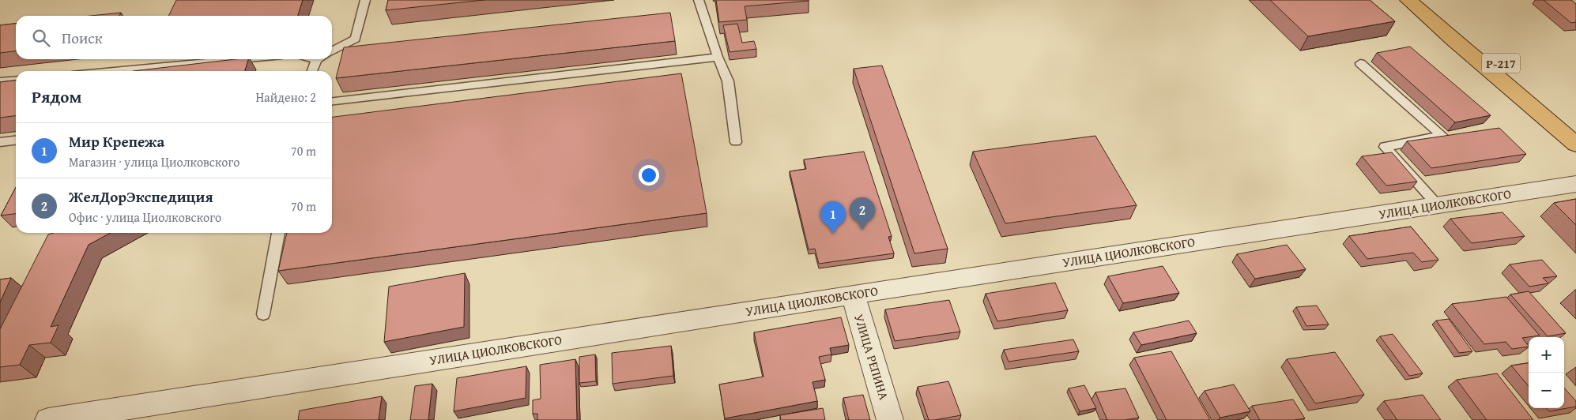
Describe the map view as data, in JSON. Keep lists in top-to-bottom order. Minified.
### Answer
{"streets":{"main road":["Р-217"],"street":["УЛИЦА ЦИОЛКОВСКОГО","УЛИЦА РЕПИНА"]},"crossings":[["УЛИЦА ЦИОЛКОВСКОГО","УЛИЦА РЕПИНА"]],"page":{"search":"Поиск","heading":["Рядом","Найдено: 2"],"list":[{"mark":"1","name":"Мир Крепежа","note":"Магазин · улица Циолковского","value":"70 m"},{"mark":"2","name":"ЖелДорЭкспедиция","note":"Офис · улица Циолковского","value":"70 m"}],"pins":["2","1"],"map_buttons":["+","−"]}}
